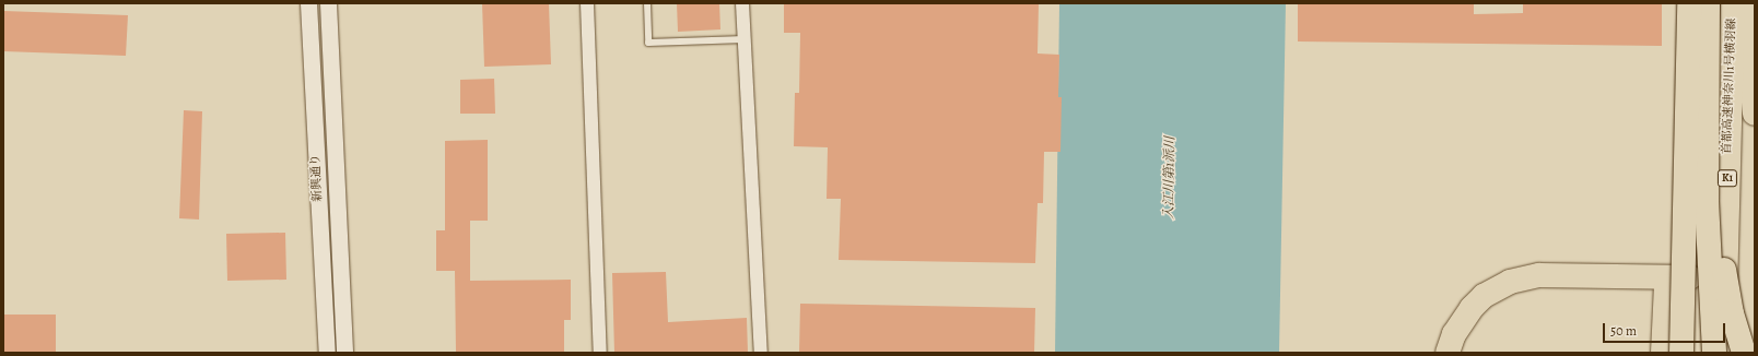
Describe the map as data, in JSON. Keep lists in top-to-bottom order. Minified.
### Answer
{"streets":{"highway":["首都高速神奈川1号横羽線","K1"],"street":["新興通り"]},"water":["入江川第1派川"],"scale_bar":"50 m"}
